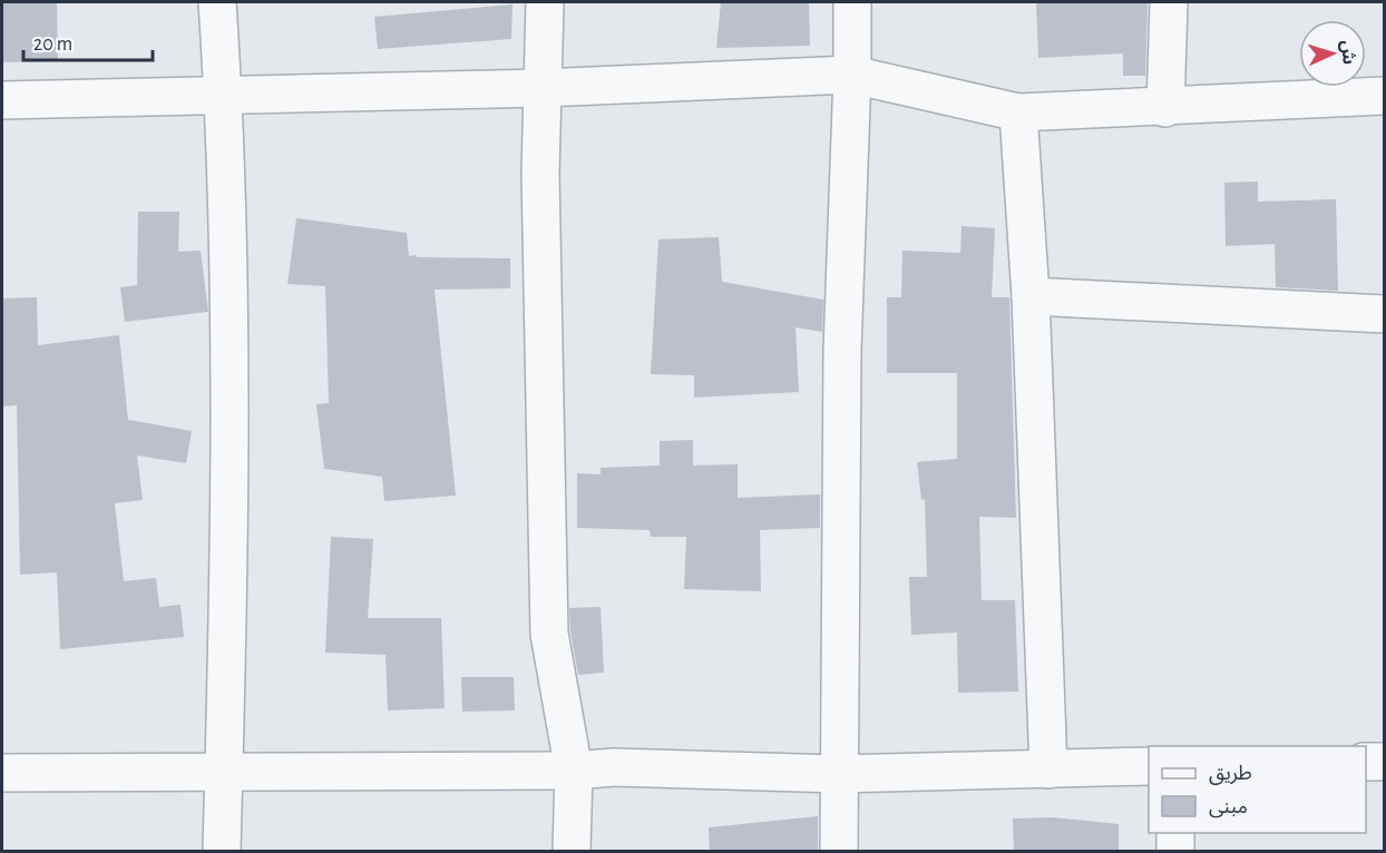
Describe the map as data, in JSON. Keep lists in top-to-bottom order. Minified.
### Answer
{"legend":["طريق","مبنى"],"scale_bar":"20 m","north":"right"}
